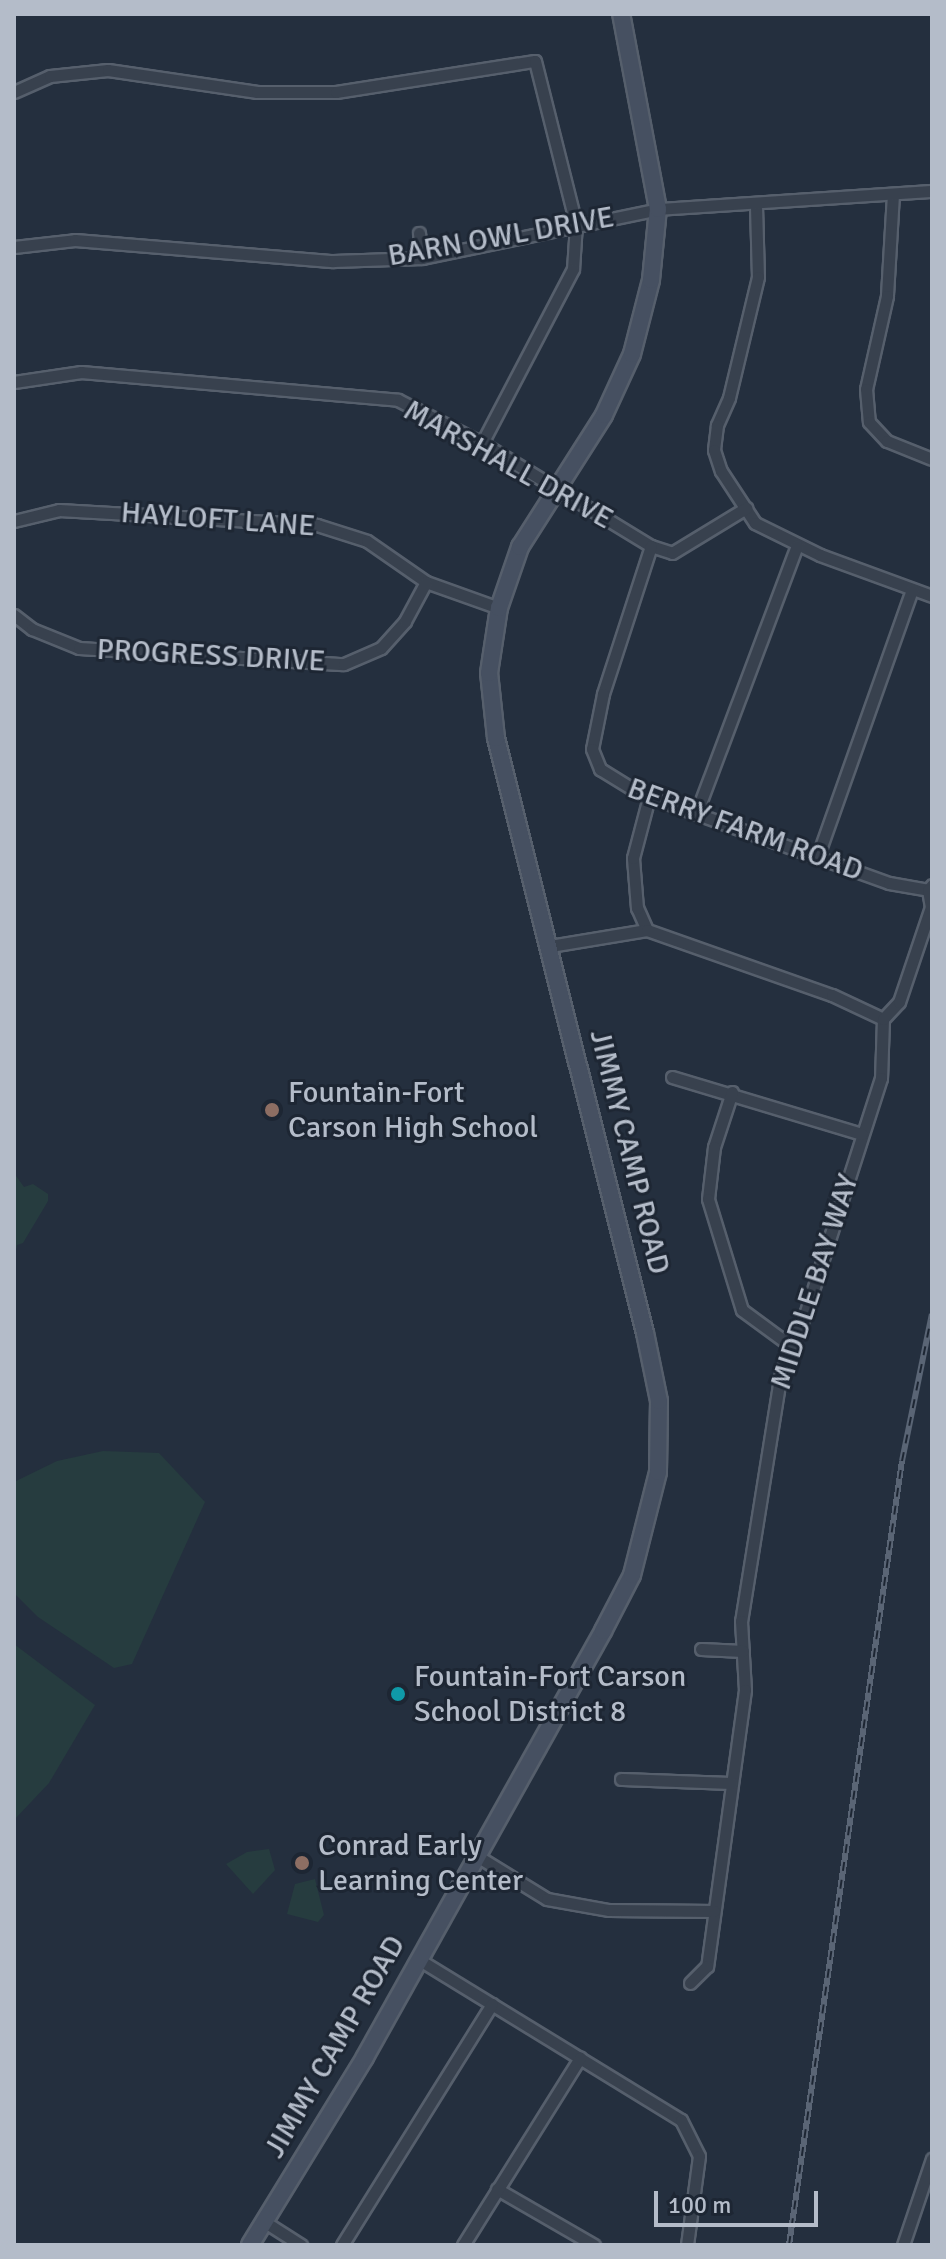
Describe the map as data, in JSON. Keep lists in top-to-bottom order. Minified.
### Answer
{"streets":{"street":["BARN OWL DRIVE","MARSHALL DRIVE","HAYLOFT LANE","PROGRESS DRIVE","BERRY FARM ROAD","JIMMY CAMP ROAD","MIDDLE BAY WAY"]},"crossings":[["BARN OWL DRIVE","JIMMY CAMP ROAD"],["MARSHALL DRIVE","BERRY FARM ROAD"],["MARSHALL DRIVE","JIMMY CAMP ROAD"],["HAYLOFT LANE","PROGRESS DRIVE"],["HAYLOFT LANE","JIMMY CAMP ROAD"]],"places":["Fountain-Fort Carson High School","Fountain-Fort Carson School District 8","Conrad Early Learning Center"],"scale_bar":"100 m"}
